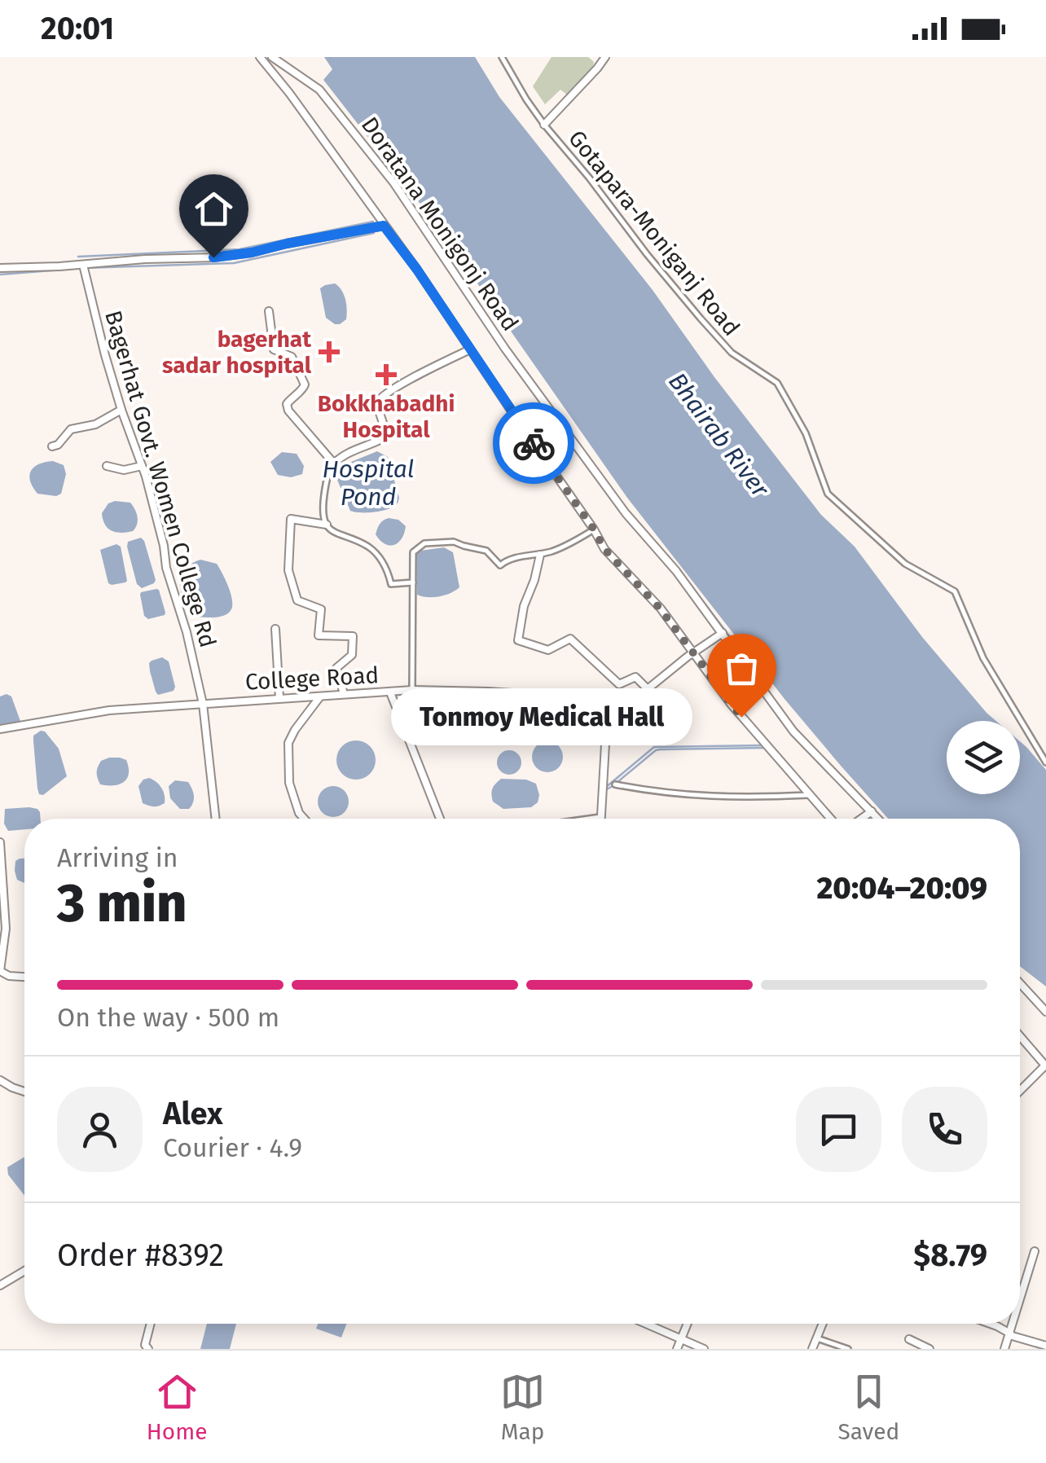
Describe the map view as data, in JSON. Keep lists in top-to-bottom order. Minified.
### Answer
{"streets":{"street":["Doratana Monigonj Road","Gotapara-Moniganj Road","Bagerhat Govt. Women College Rd","College Road"]},"crossings":[["Bagerhat Govt. Women College Rd","College Road"]],"water":["Bhairab River","Hospital Pond"],"places":{"health":["bagerhat sadar hospital","Bokkhabadhi Hospital"],"other":["Tonmoy Medical Hall"]},"page":{"status":"20:01","bubble":"Tonmoy Medical Hall","heading":["3 min","Arriving in","20:04–20:09"],"panel":["Alex","Courier · 4.9","Order #8392","$8.79"],"bar":"On the way · 500 m","tabs":["Home","Map","Saved"]}}
